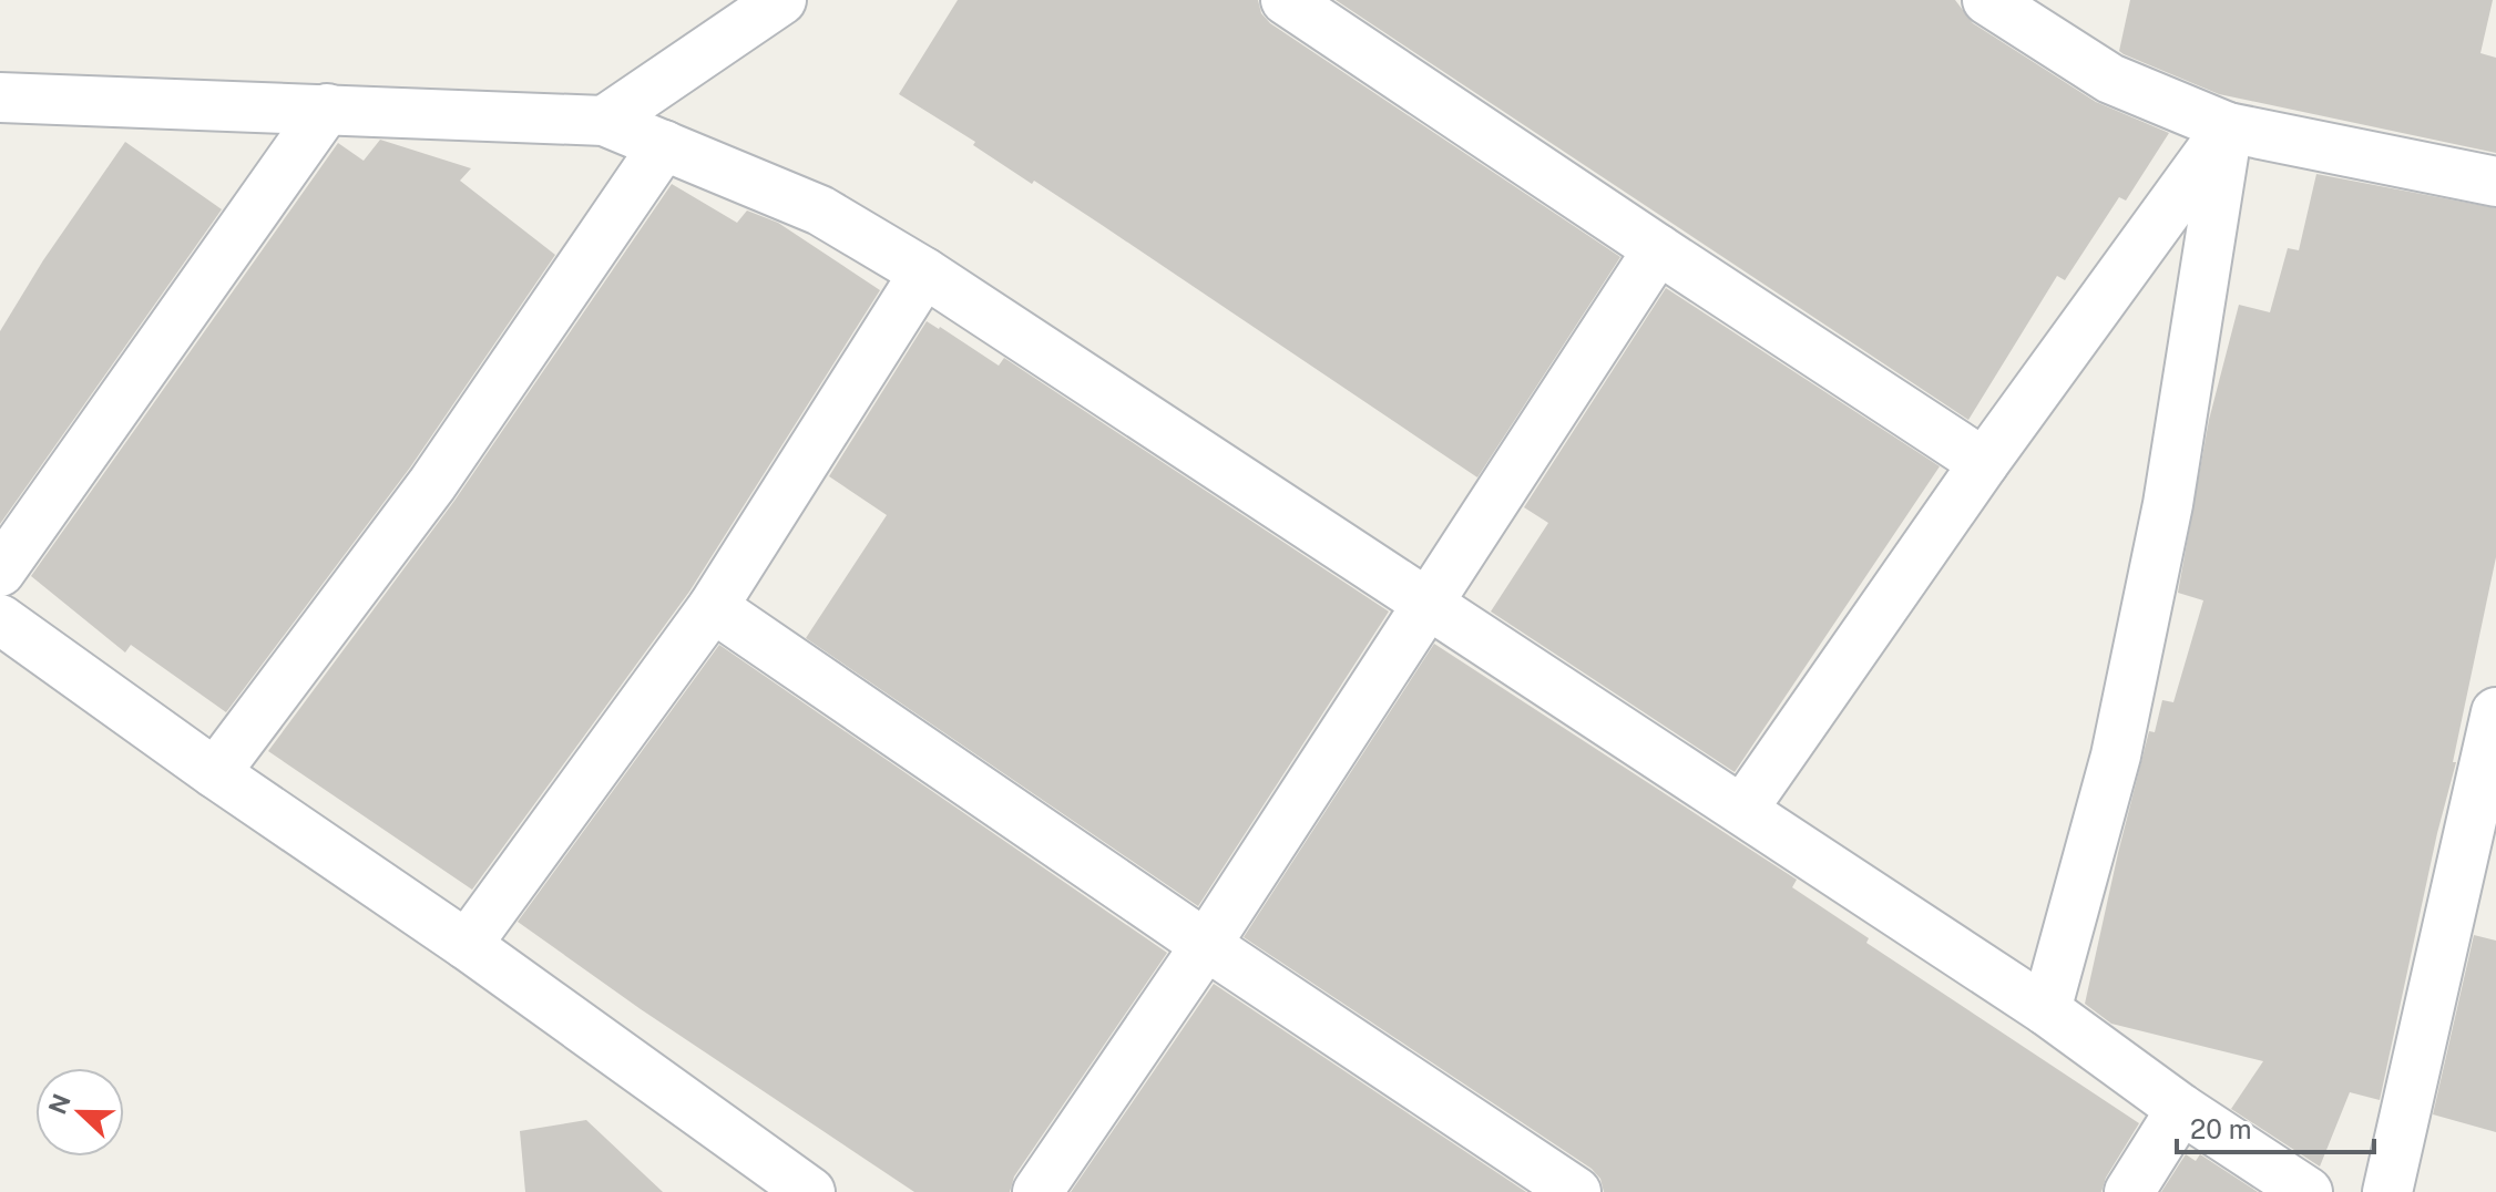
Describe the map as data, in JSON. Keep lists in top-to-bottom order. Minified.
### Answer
{"scale_bar":"20 m","north":"left"}
